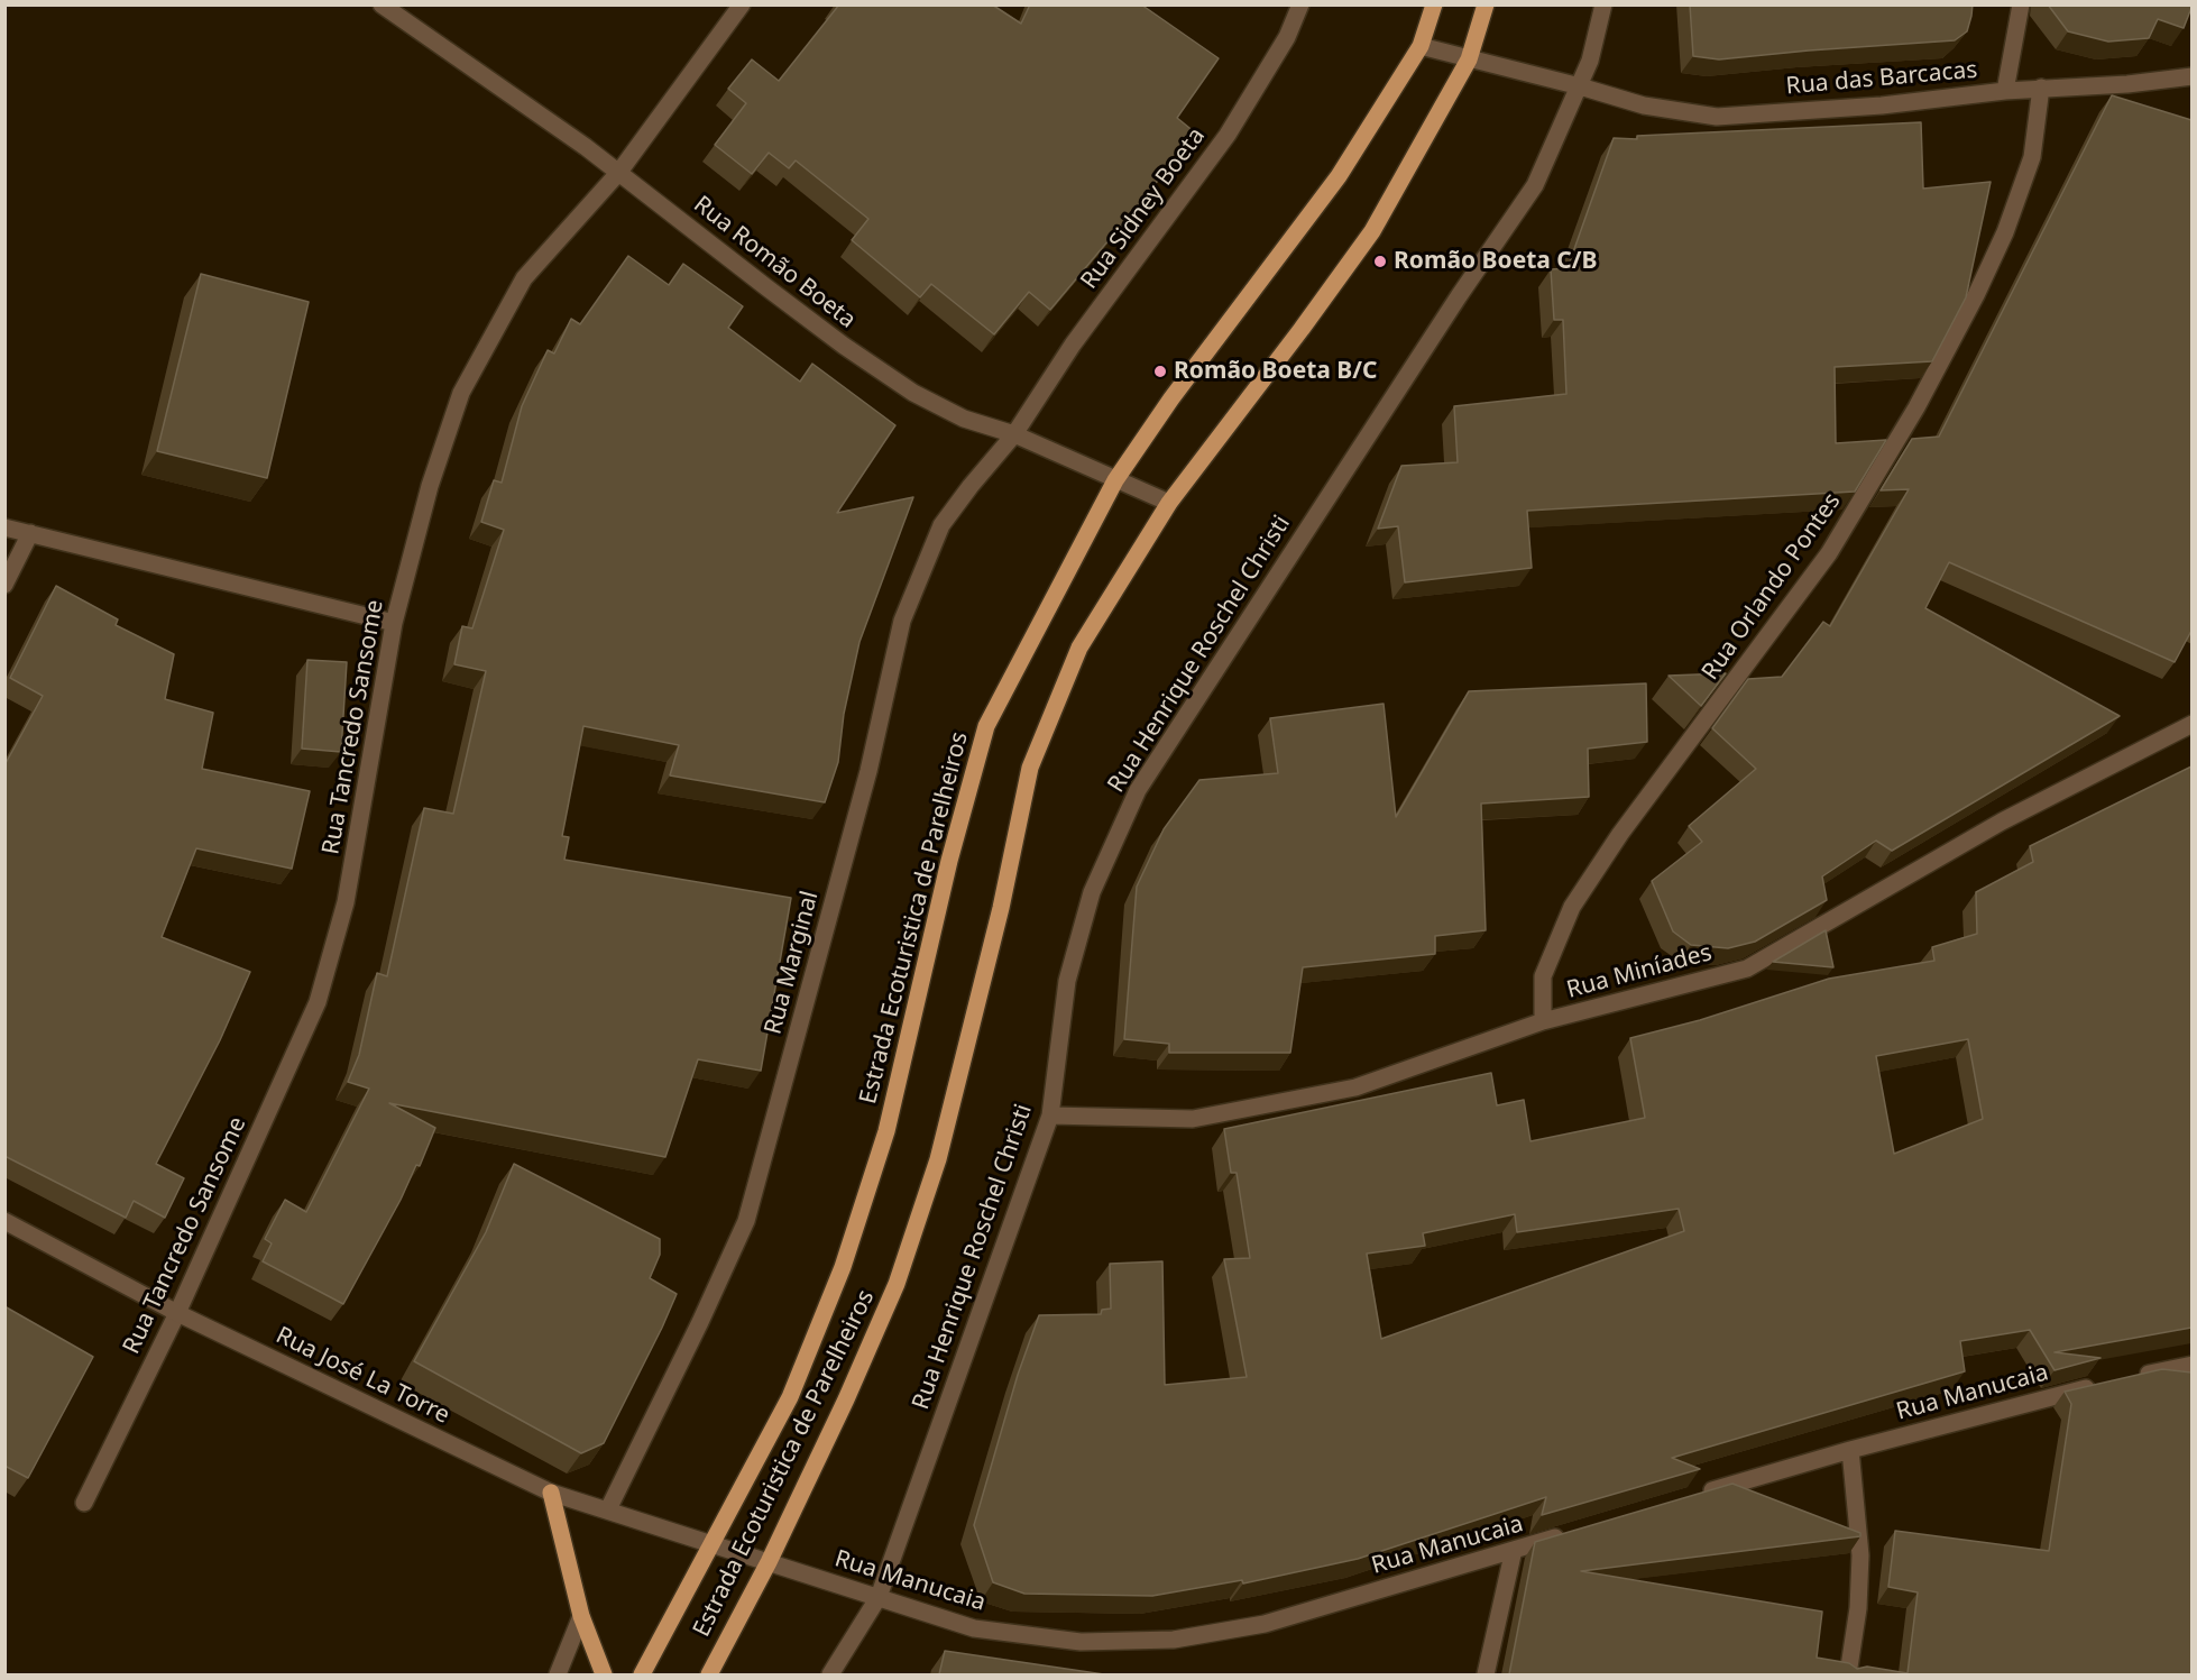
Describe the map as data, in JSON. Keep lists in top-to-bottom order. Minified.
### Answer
{"streets":{"main road":["Estrada Ecoturistica de Parelheiros"],"street":["Rua das Barcacas","Rua Sidney Boeta","Rua Romão Boeta","Rua Orlando Pontes","Rua Henrique Roschel Christi","Rua Tancredo Sansome","Rua Marginal","Rua Miníades","Rua José La Torre","Rua Manucaia"]},"crossings":[["Rua das Barcacas","Rua Orlando Pontes"],["Rua das Barcacas","Rua Henrique Roschel Christi"],["Rua Sidney Boeta","Rua Romão Boeta"],["Rua Sidney Boeta","Rua Marginal"],["Rua Romão Boeta","Rua Tancredo Sansome"],["Rua Romão Boeta","Estrada Ecoturistica de Parelheiros"],["Rua Romão Boeta","Rua Marginal"],["Rua Orlando Pontes","Rua Miníades"],["Rua Henrique Roschel Christi","Rua Miníades"],["Rua Henrique Roschel Christi","Rua Manucaia"],["Rua Tancredo Sansome","Rua José La Torre"],["Estrada Ecoturistica de Parelheiros","Rua José La Torre"],["Estrada Ecoturistica de Parelheiros","Rua Manucaia"],["Rua Marginal","Rua José La Torre"],["Rua José La Torre","Rua Manucaia"]],"places":["Romão Boeta C/B","Romão Boeta B/C"]}
